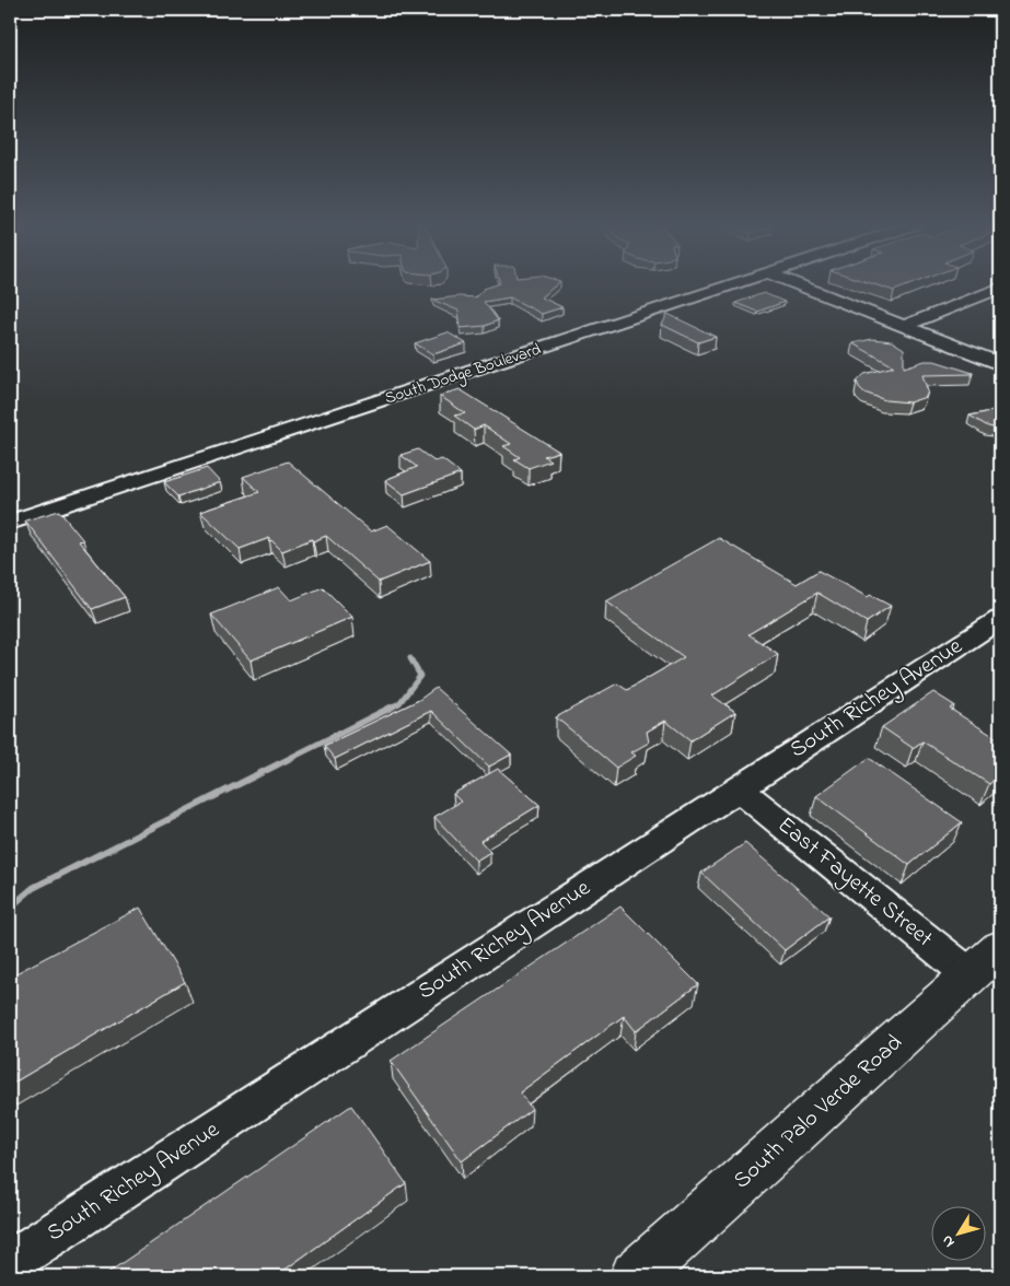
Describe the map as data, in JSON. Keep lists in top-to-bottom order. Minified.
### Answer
{"streets":{"main road":["South Palo Verde Road"],"street":["South Dodge Boulevard","South Richey Avenue","East Fayette Street"]},"crossings":[["South Richey Avenue","East Fayette Street"],["East Fayette Street","South Palo Verde Road"]],"north":"bottom left"}
